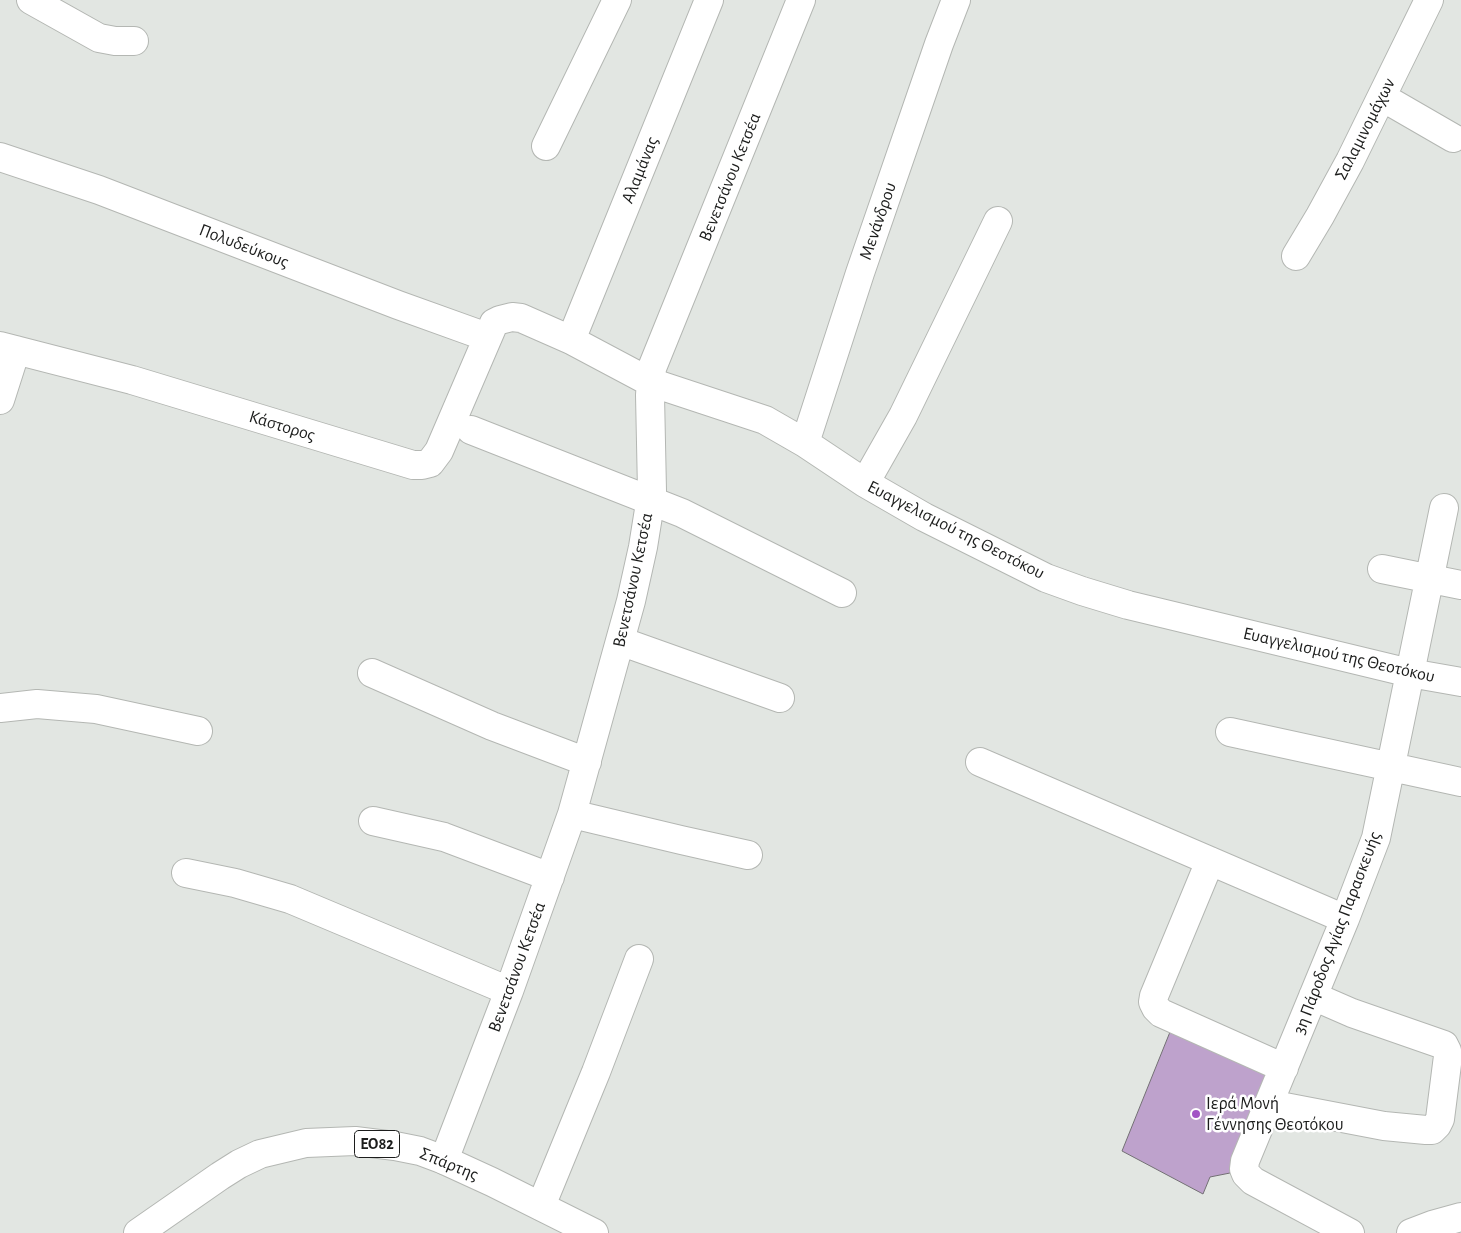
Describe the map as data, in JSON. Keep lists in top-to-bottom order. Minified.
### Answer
{"streets":{"street":["Σαλαμινομάχων","Αλαμάνας","Βενετσάνου Κετσέα","Μενάνδρου","Πολυδεύκους","Κάστορος","Ευαγγελισμού της Θεοτόκου","3η Πάροδος Αγίας Παρασκευής","ΕΟ82","Σπάρτης"]},"crossings":[["Αλαμάνας","Ευαγγελισμού της Θεοτόκου"],["Βενετσάνου Κετσέα","Ευαγγελισμού της Θεοτόκου"],["Βενετσάνου Κετσέα","Σπάρτης"],["Μενάνδρου","Ευαγγελισμού της Θεοτόκου"],["Πολυδεύκους","Κάστορος"],["Πολυδεύκους","Ευαγγελισμού της Θεοτόκου"],["Κάστορος","Ευαγγελισμού της Θεοτόκου"],["Ευαγγελισμού της Θεοτόκου","3η Πάροδος Αγίας Παρασκευής"],["ΕΟ82","Σπάρτης"]],"places":["Ιερά Μονή Γέννησης Θεοτόκου"]}
